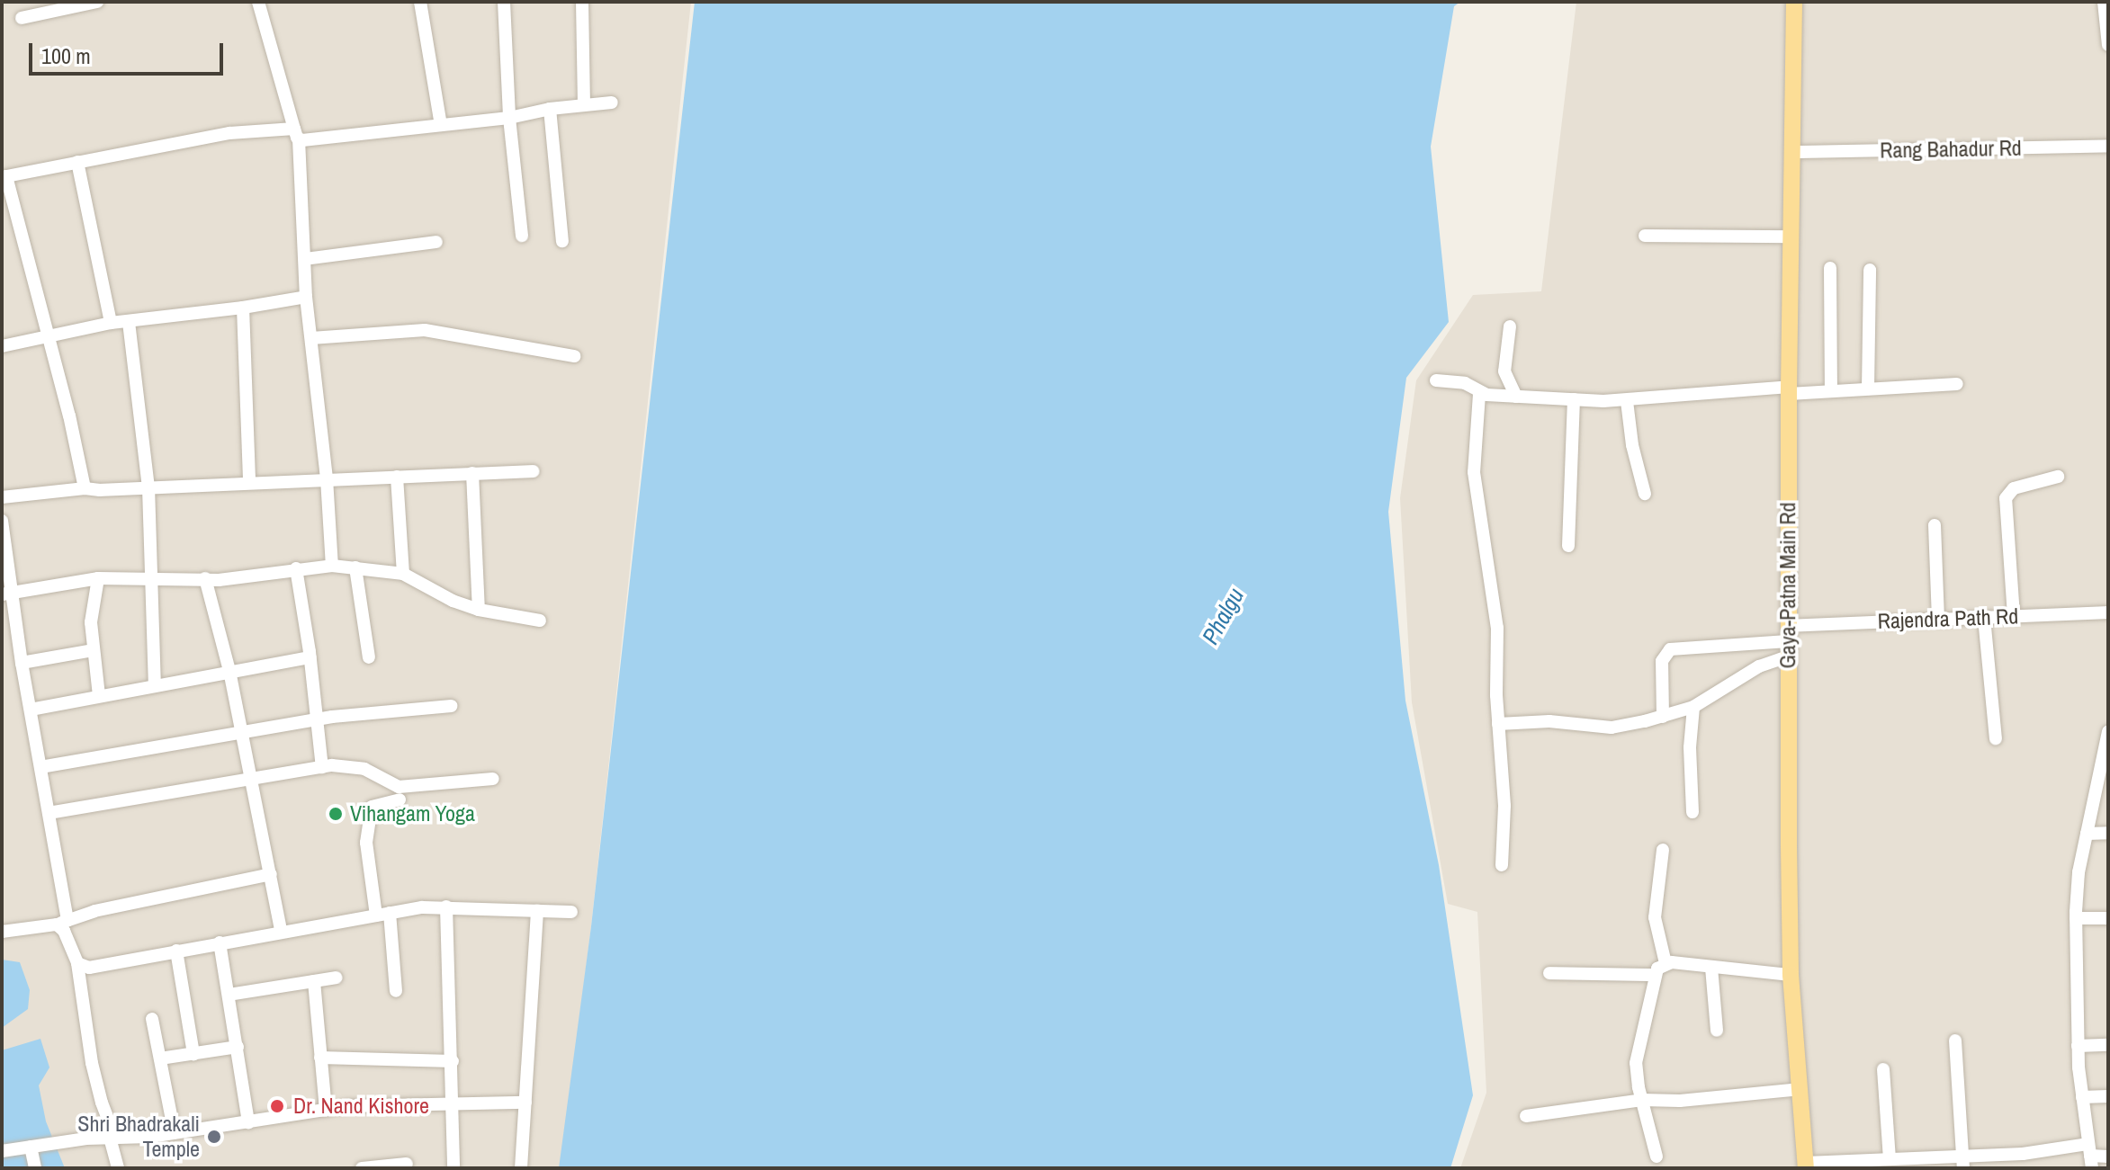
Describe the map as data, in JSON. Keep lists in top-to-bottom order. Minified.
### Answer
{"streets":{"main road":["Gaya-Patna Main Rd"],"street":["Rang Bahadur Rd","Rajendra Path Rd"]},"crossings":[["Rang Bahadur Rd","Gaya-Patna Main Rd"],["Gaya-Patna Main Rd","Rajendra Path Rd"]],"water":["Phalgu"],"places":["Vihangam Yoga","Dr. Nand Kishore","Shri Bhadrakali Temple"],"scale_bar":"100 m"}
